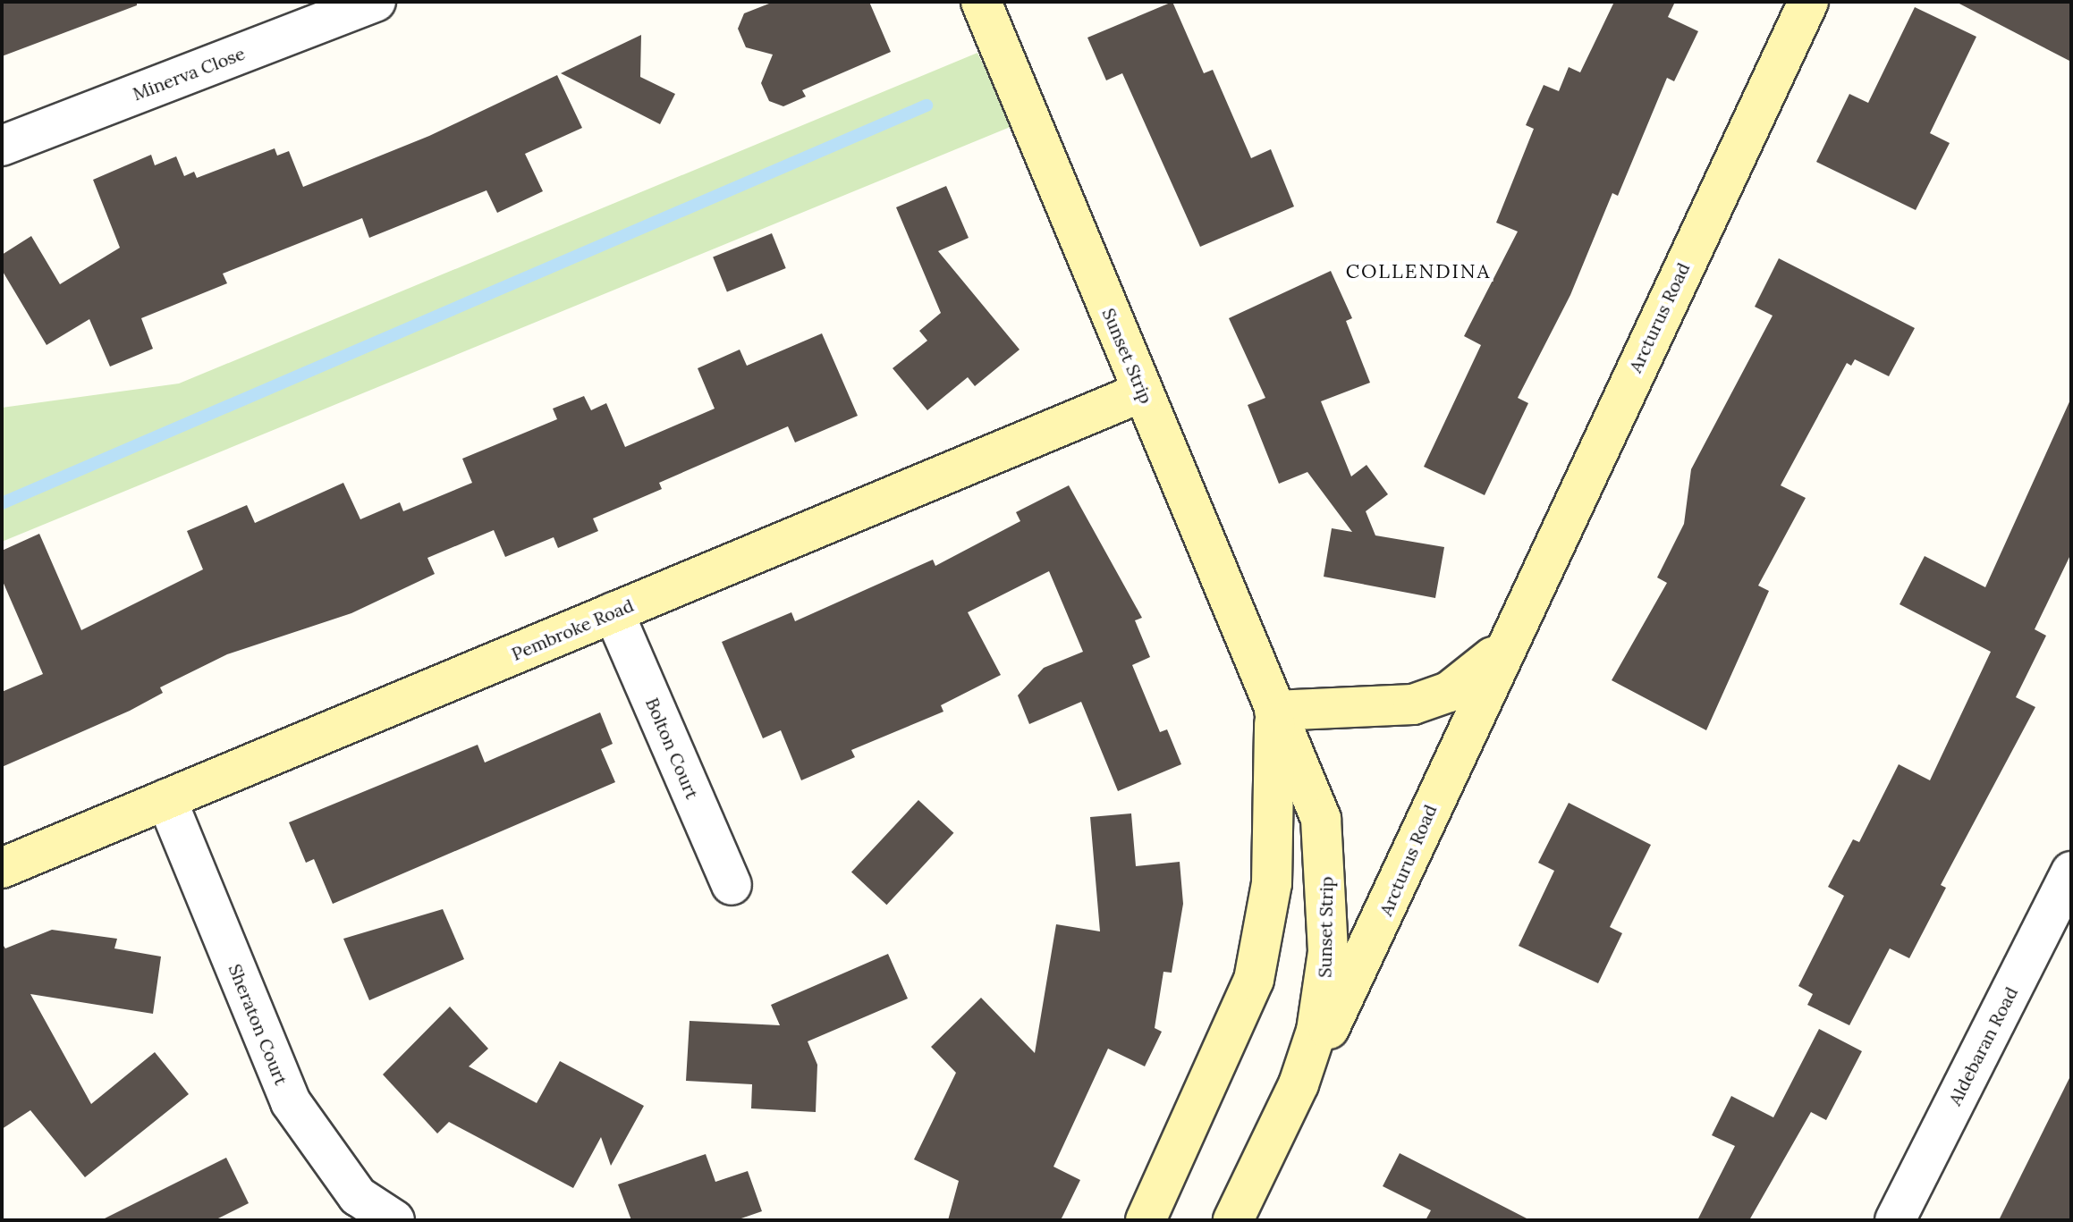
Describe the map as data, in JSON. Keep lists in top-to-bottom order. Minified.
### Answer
{"streets":{"street":["Minerva Close","Arcturus Road","Sunset Strip","Pembroke Road","Bolton Court","Sheraton Court","Aldebaran Road"]},"crossings":[["Arcturus Road","Sunset Strip"],["Sunset Strip","Pembroke Road"],["Pembroke Road","Bolton Court"],["Pembroke Road","Sheraton Court"]],"districts":["COLLENDINA"]}
